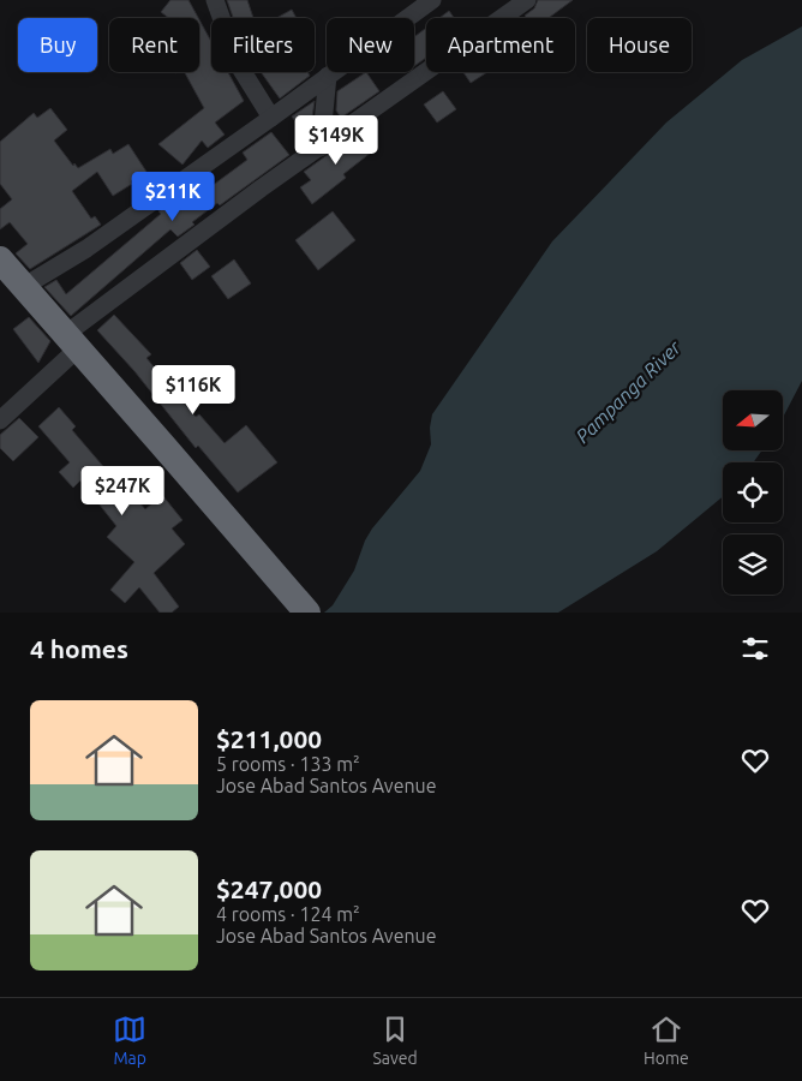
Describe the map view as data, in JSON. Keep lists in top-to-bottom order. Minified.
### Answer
{"water":["Pampanga River"],"north":"left","page":{"chip":["Buy","Rent","Filters","New","Apartment","House"],"price":["$149K","$211K","$116K","$247K"],"heading":"4 homes","list":[{"name":"$211,000","note":"5 rooms · 133 m² · Jose Abad Santos Avenue"},{"name":"$247,000","note":"4 rooms · 124 m² · Jose Abad Santos Avenue"}],"tabs":["Map","Saved","Home"]}}
